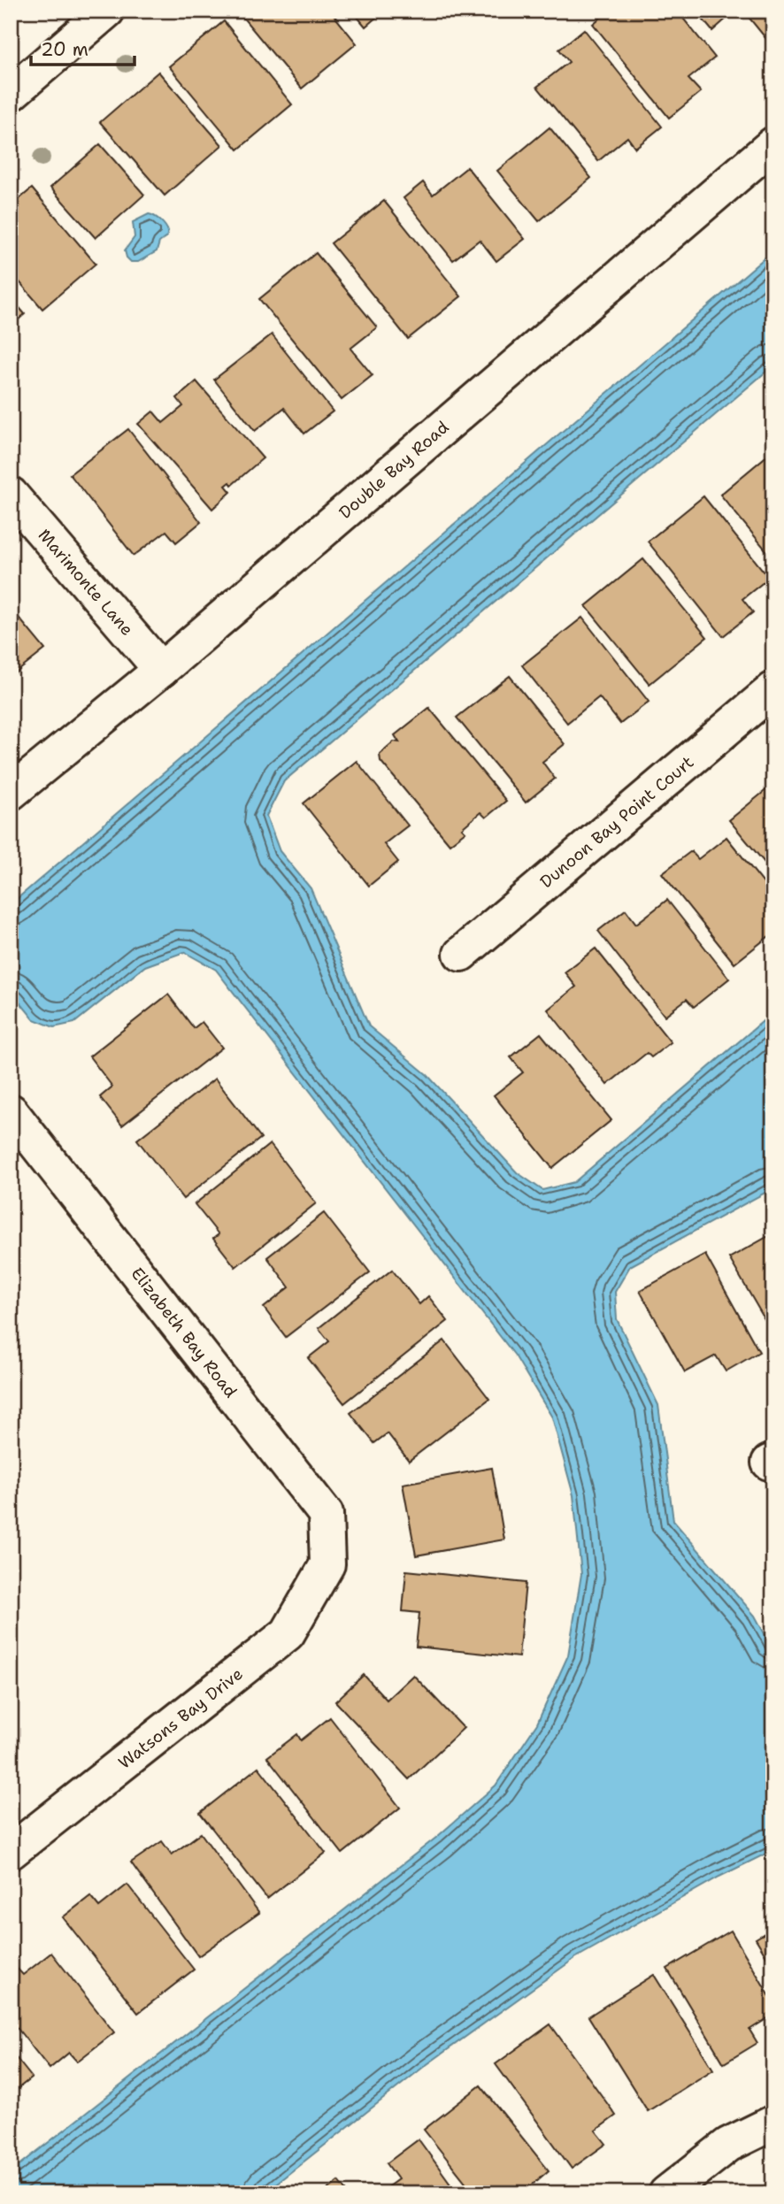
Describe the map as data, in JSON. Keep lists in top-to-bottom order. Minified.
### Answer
{"streets":{"street":["Double Bay Road","Marimonte Lane","Dunoon Bay Point Court","Elizabeth Bay Road","Watsons Bay Drive"]},"crossings":[["Double Bay Road","Marimonte Lane"],["Elizabeth Bay Road","Watsons Bay Drive"]],"scale_bar":"20 m"}
